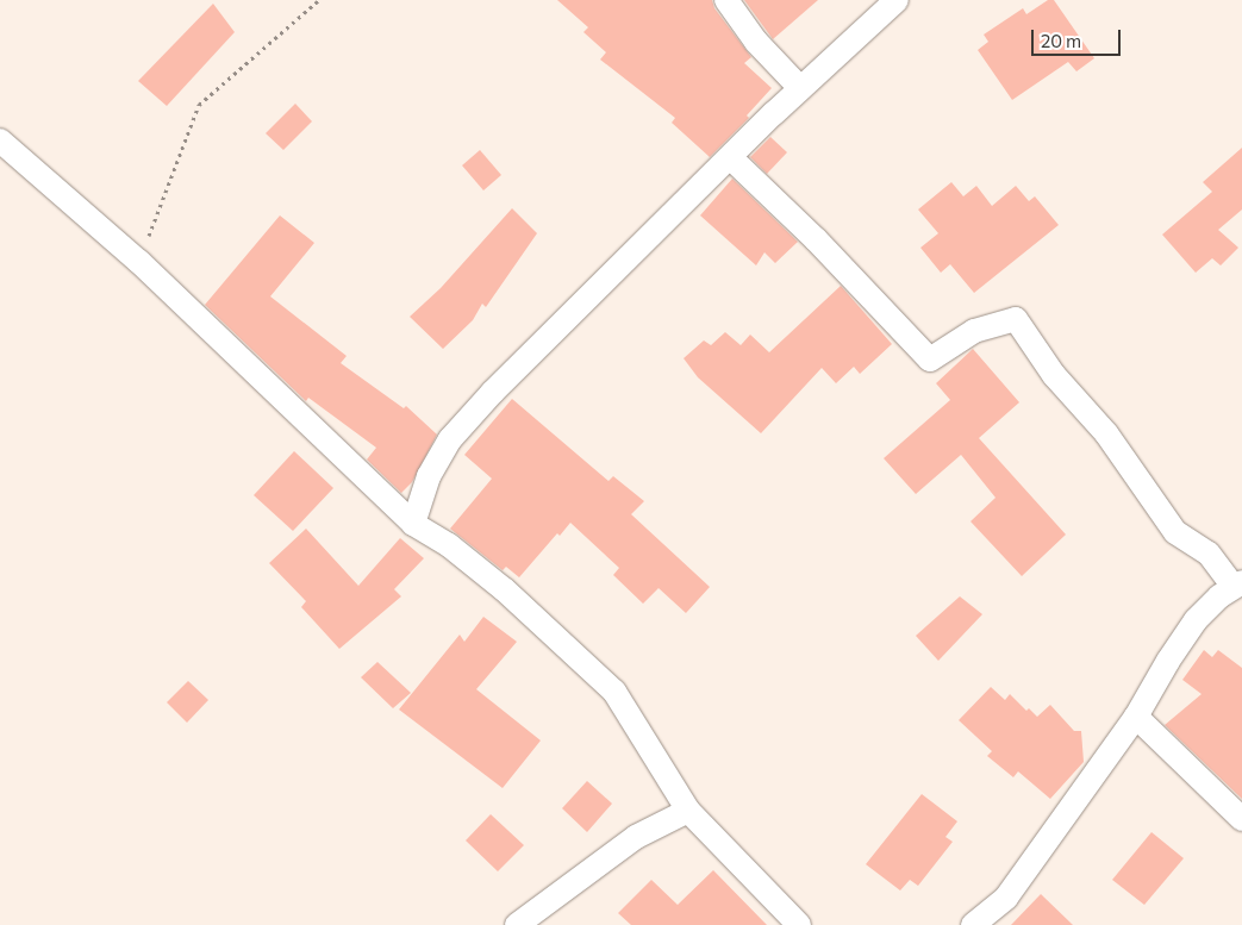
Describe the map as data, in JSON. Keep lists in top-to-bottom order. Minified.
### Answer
{"scale_bar":"20 m"}
